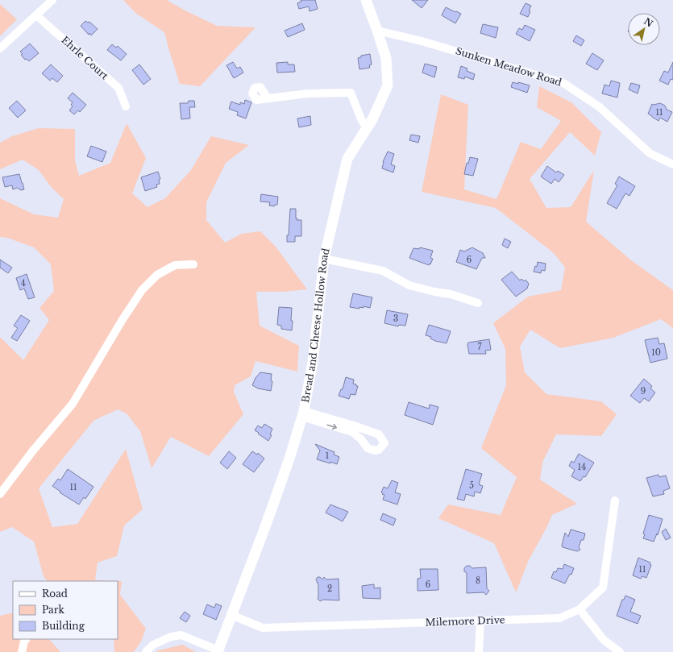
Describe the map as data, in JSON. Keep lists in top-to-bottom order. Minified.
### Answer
{"streets":{"main road":["Bread and Cheese Hollow Road"],"street":["Ehrle Court","Sunken Meadow Road","Milemore Drive"]},"crossings":[["Sunken Meadow Road","Bread and Cheese Hollow Road"],["Bread and Cheese Hollow Road","Milemore Drive"]],"house_numbers":["11","6","4","3","7","10","9","1","14","5","11","11","8","6","2"],"legend":["Road","Park","Building"],"north":"top right"}
